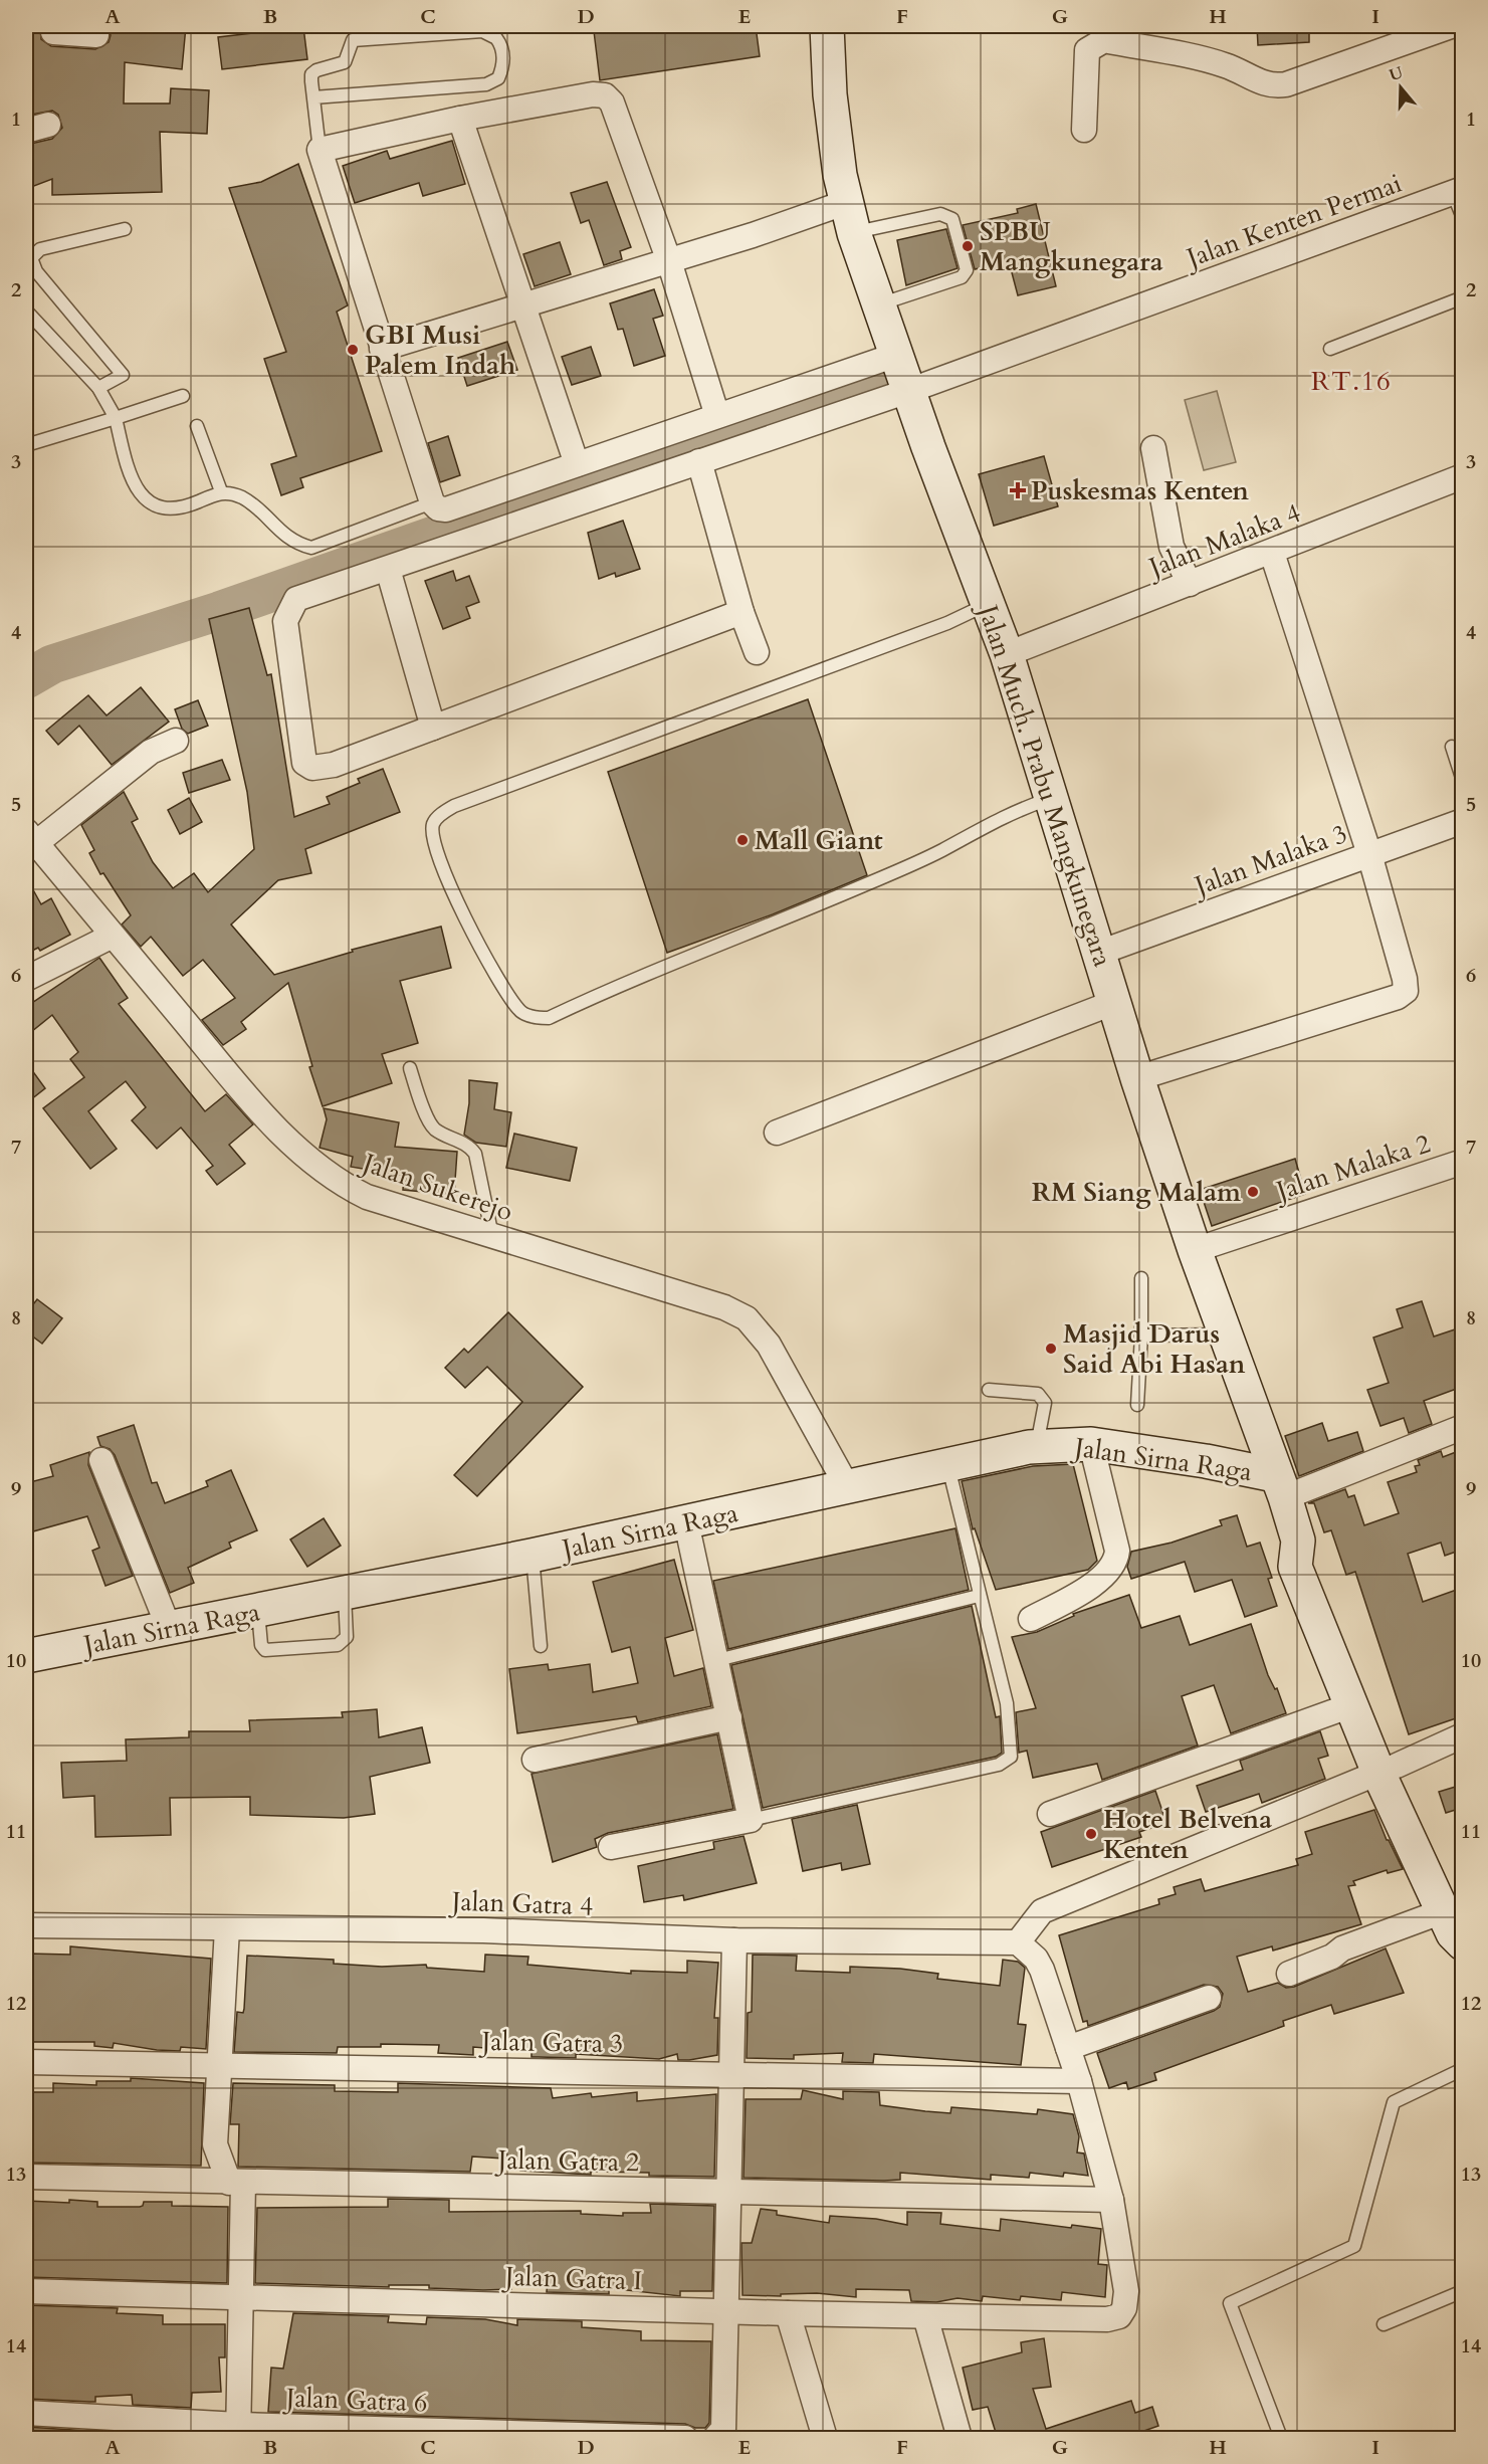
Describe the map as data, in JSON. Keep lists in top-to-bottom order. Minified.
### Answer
{"streets":{"main road":["Jalan Much. Prabu Mangkunegara","Jalan Sirna Raga"],"street":["Jalan Kenten Permai","Jalan Malaka 4","Jalan Malaka 3","Jalan Malaka 2","Jalan Sukerejo","Jalan Gatra 4","Jalan Gatra 3","Jalan Gatra 2","Jalan Gatra I","Jalan Gatra 6"]},"crossings":[["Jalan Kenten Permai","Jalan Much. Prabu Mangkunegara"],["Jalan Malaka 4","Jalan Much. Prabu Mangkunegara"],["Jalan Much. Prabu Mangkunegara","Jalan Malaka 3"],["Jalan Much. Prabu Mangkunegara","Jalan Malaka 2"],["Jalan Much. Prabu Mangkunegara","Jalan Sirna Raga"],["Jalan Sukerejo","Jalan Sirna Raga"],["Jalan Gatra 2","Jalan Gatra I"]],"districts":["RT.16"],"places":{"other":["SPBU Mangkunegara","GBI Musi Palem Indah","Mall Giant","RM Siang Malam","Masjid Darus Said Abi Hasan","Hotel Belvena Kenten"],"health":["Puskesmas Kenten"]},"north":"top","grid":{"columns":["A","B","C","D","E","F","G","H","I"],"rows":["1","2","3","4","5","6","7","8","9","10","11","12","13","14"]}}
